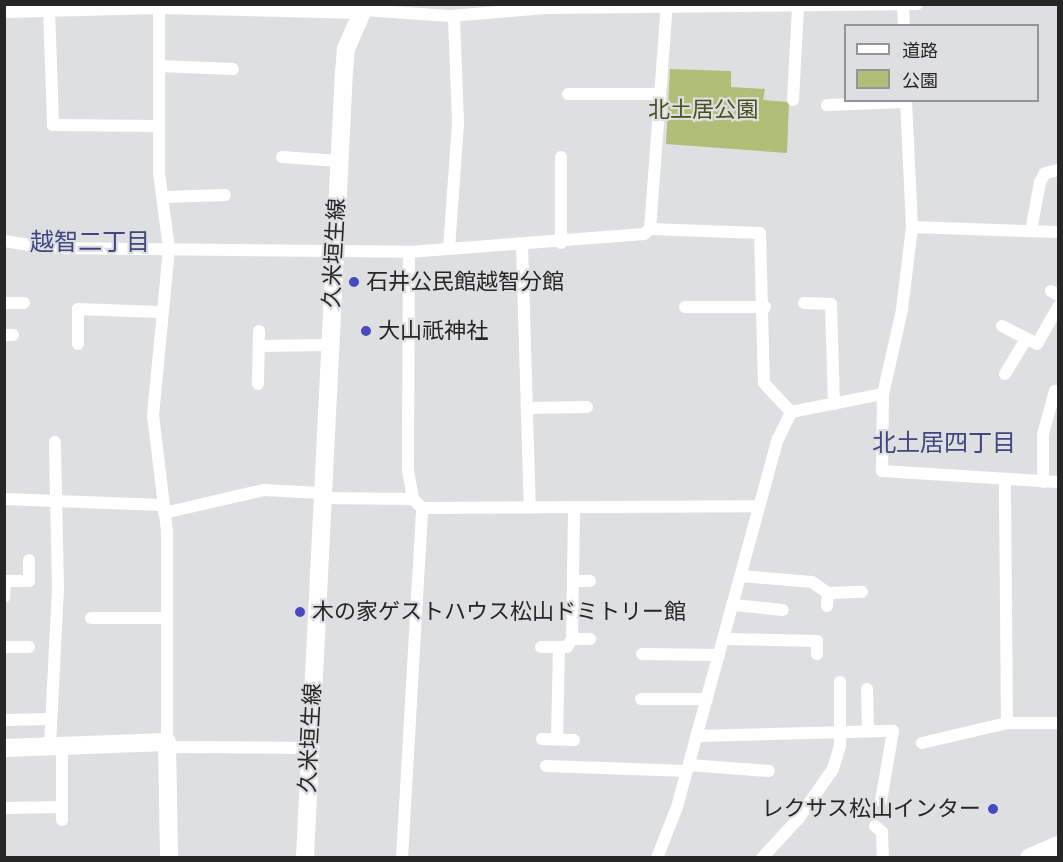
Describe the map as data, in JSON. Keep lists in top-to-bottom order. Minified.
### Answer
{"streets":{"main road":["久米垣生線"]},"districts":["越智二丁目","北土居四丁目"],"parks":["北土居公園"],"places":["石井公民館越智分館","大山祇神社","木の家ゲストハウス松山ドミトリー館","レクサス松山インター"],"legend":["道路","公園"]}
